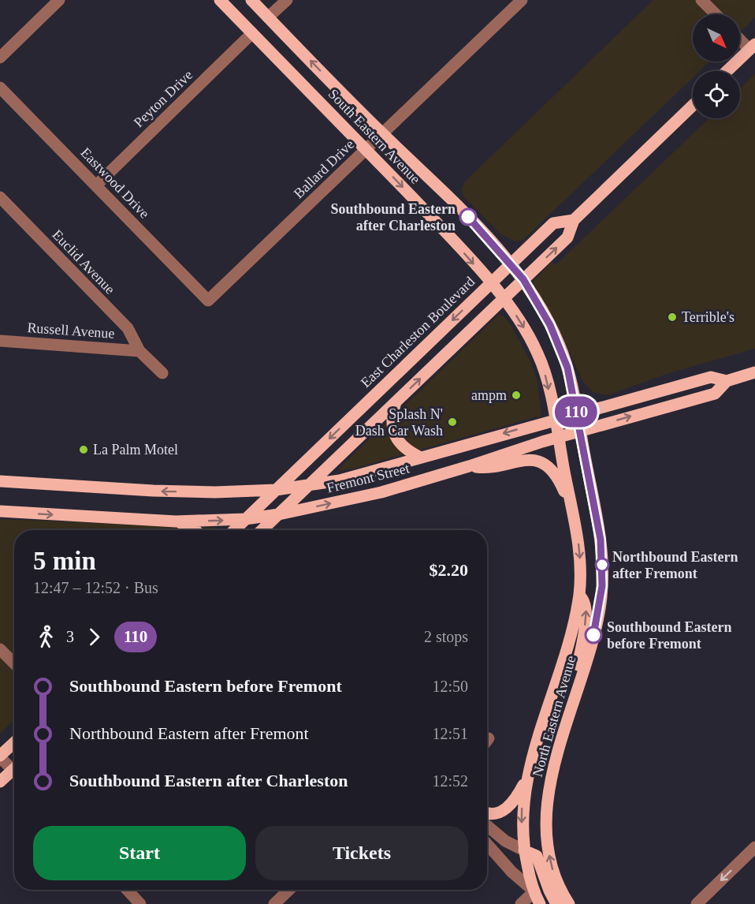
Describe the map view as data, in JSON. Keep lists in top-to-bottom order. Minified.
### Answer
{"streets":{"main road":["South Eastern Avenue","East Charleston Boulevard","Fremont Street","North Eastern Avenue"],"street":["Peyton Drive","Ballard Drive","Eastwood Drive","Euclid Avenue","Russell Avenue"]},"crossings":[["Peyton Drive","South Eastern Avenue"],["Peyton Drive","Eastwood Drive"],["South Eastern Avenue","Ballard Drive"],["South Eastern Avenue","East Charleston Boulevard"],["South Eastern Avenue","Fremont Street"],["South Eastern Avenue","North Eastern Avenue"],["Ballard Drive","Eastwood Drive"],["Euclid Avenue","Russell Avenue"],["East Charleston Boulevard","Fremont Street"],["Fremont Street","North Eastern Avenue"]],"places":["Southbound Eastern after Charleston","Terrible's","ampm","Splash N' Dash Car Wash","La Palm Motel","Northbound Eastern after Fremont","Southbound Eastern before Fremont"],"lines":["bus line 110"],"north":"bottom right","page":{"on_map":"110","heading":["5 min","12:47 – 12:52 · Bus","$2.20"],"legs":["3","110","2 stops"],"list":[{"name":"Southbound Eastern before Fremont","value":"12:50"},{"name":"Northbound Eastern after Fremont","value":"12:51"},{"name":"Southbound Eastern after Charleston","value":"12:52"}],"buttons":["Start","Tickets"]}}
